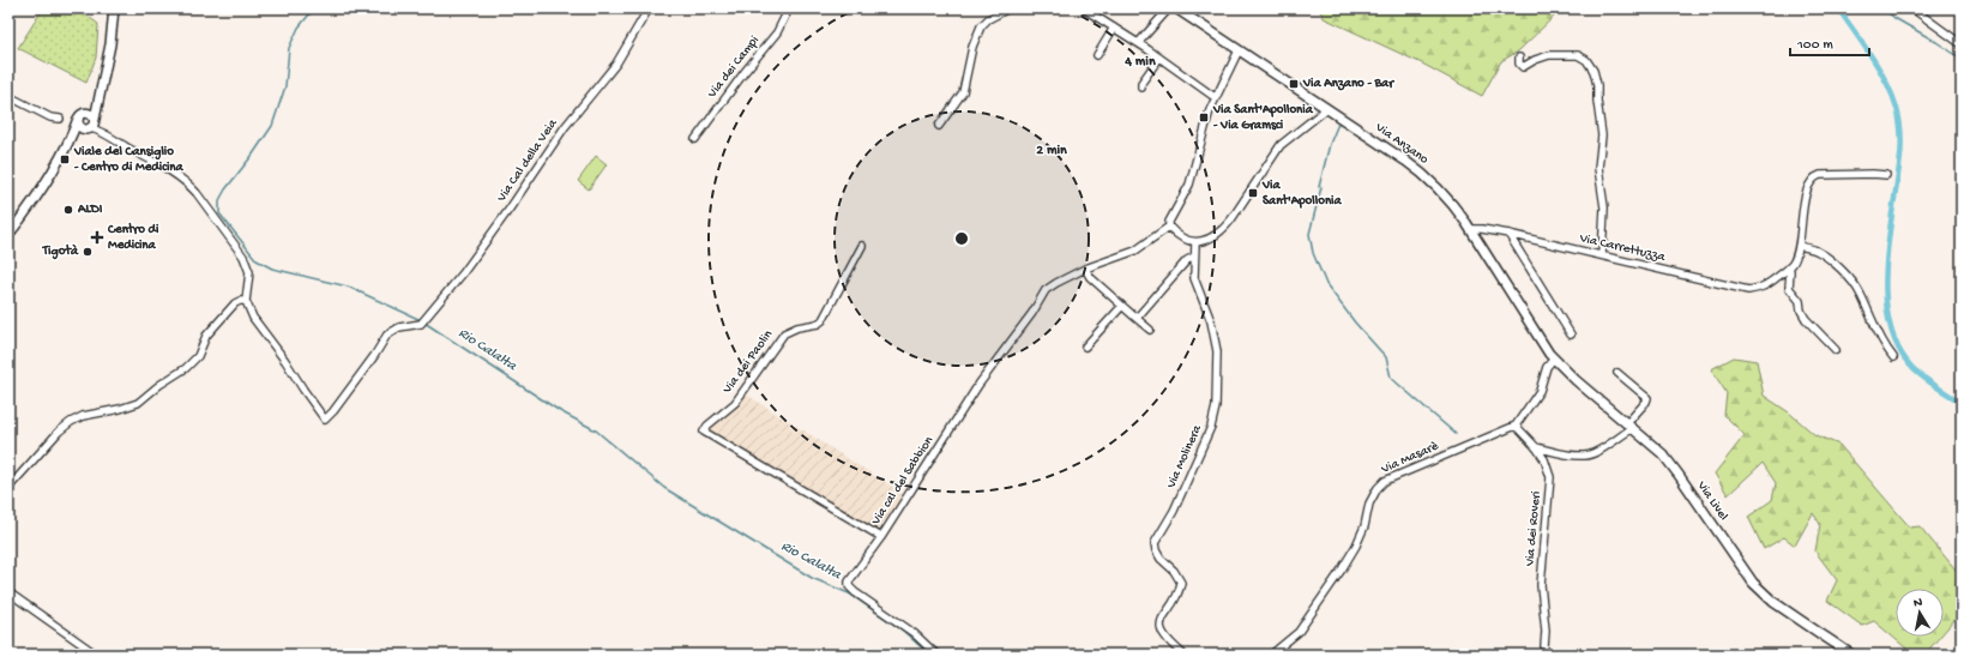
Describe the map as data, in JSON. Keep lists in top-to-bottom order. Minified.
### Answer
{"streets":{"main road":["Via Anzano","Via Livel"],"street":["Via dei Campi","Via Cal della Veia","Via Carrettuzza","Via dei Paolin","Via Molinera","Via Masarè","Via cal del Sabbion","Via dei Roveri"]},"crossings":[["Via Anzano","Via Carrettuzza"],["Via Anzano","Via Livel"],["Via dei Paolin","Via cal del Sabbion"],["Via Masarè","Via dei Roveri"]],"water":["Rio Calalta"],"places":{"transit":["Via Anzano - Bar","Via Sant'Apollonia - Via Gramsci","Viale del Cansiglio - Centro di Medicina","Via Sant'Apollonia"],"other":["ALDI","Tigotà"],"health":["Centro di Medicina"]},"scale_bar":"100 m","north":"top","rings":["4 min","2 min"]}
